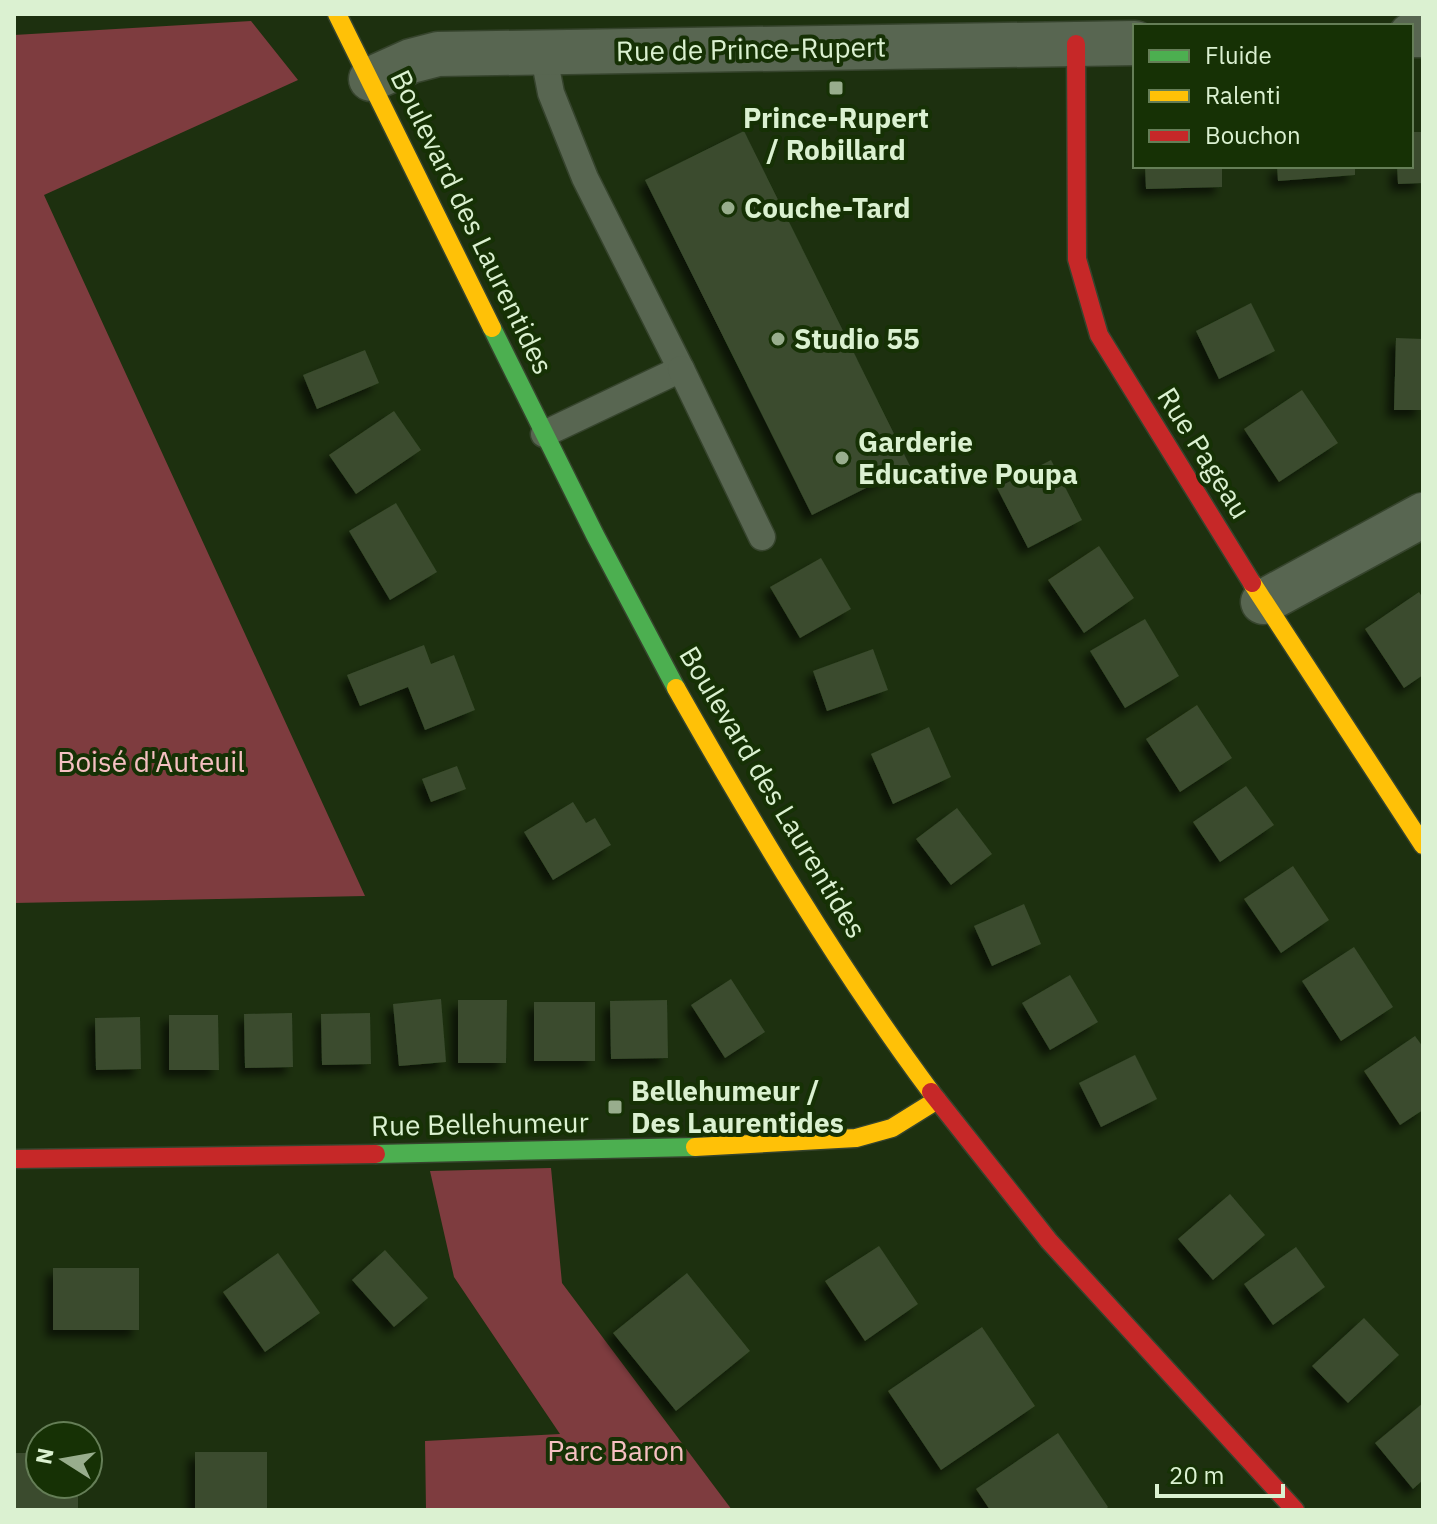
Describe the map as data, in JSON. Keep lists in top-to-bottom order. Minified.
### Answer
{"streets":{"street":["Rue de Prince-Rupert","Boulevard des Laurentides","Rue Pageau","Rue Bellehumeur"]},"crossings":[["Rue de Prince-Rupert","Boulevard des Laurentides"],["Rue de Prince-Rupert","Rue Pageau"],["Boulevard des Laurentides","Rue Bellehumeur"]],"parks":["Boisé d'Auteuil","Parc Baron"],"places":{"transit":["Prince-Rupert / Robillard","Bellehumeur / Des Laurentides"],"other":["Couche-Tard","Studio 55","Garderie Educative Poupa"]},"legend":["Fluide","Ralenti","Bouchon"],"scale_bar":"20 m","north":"left"}
